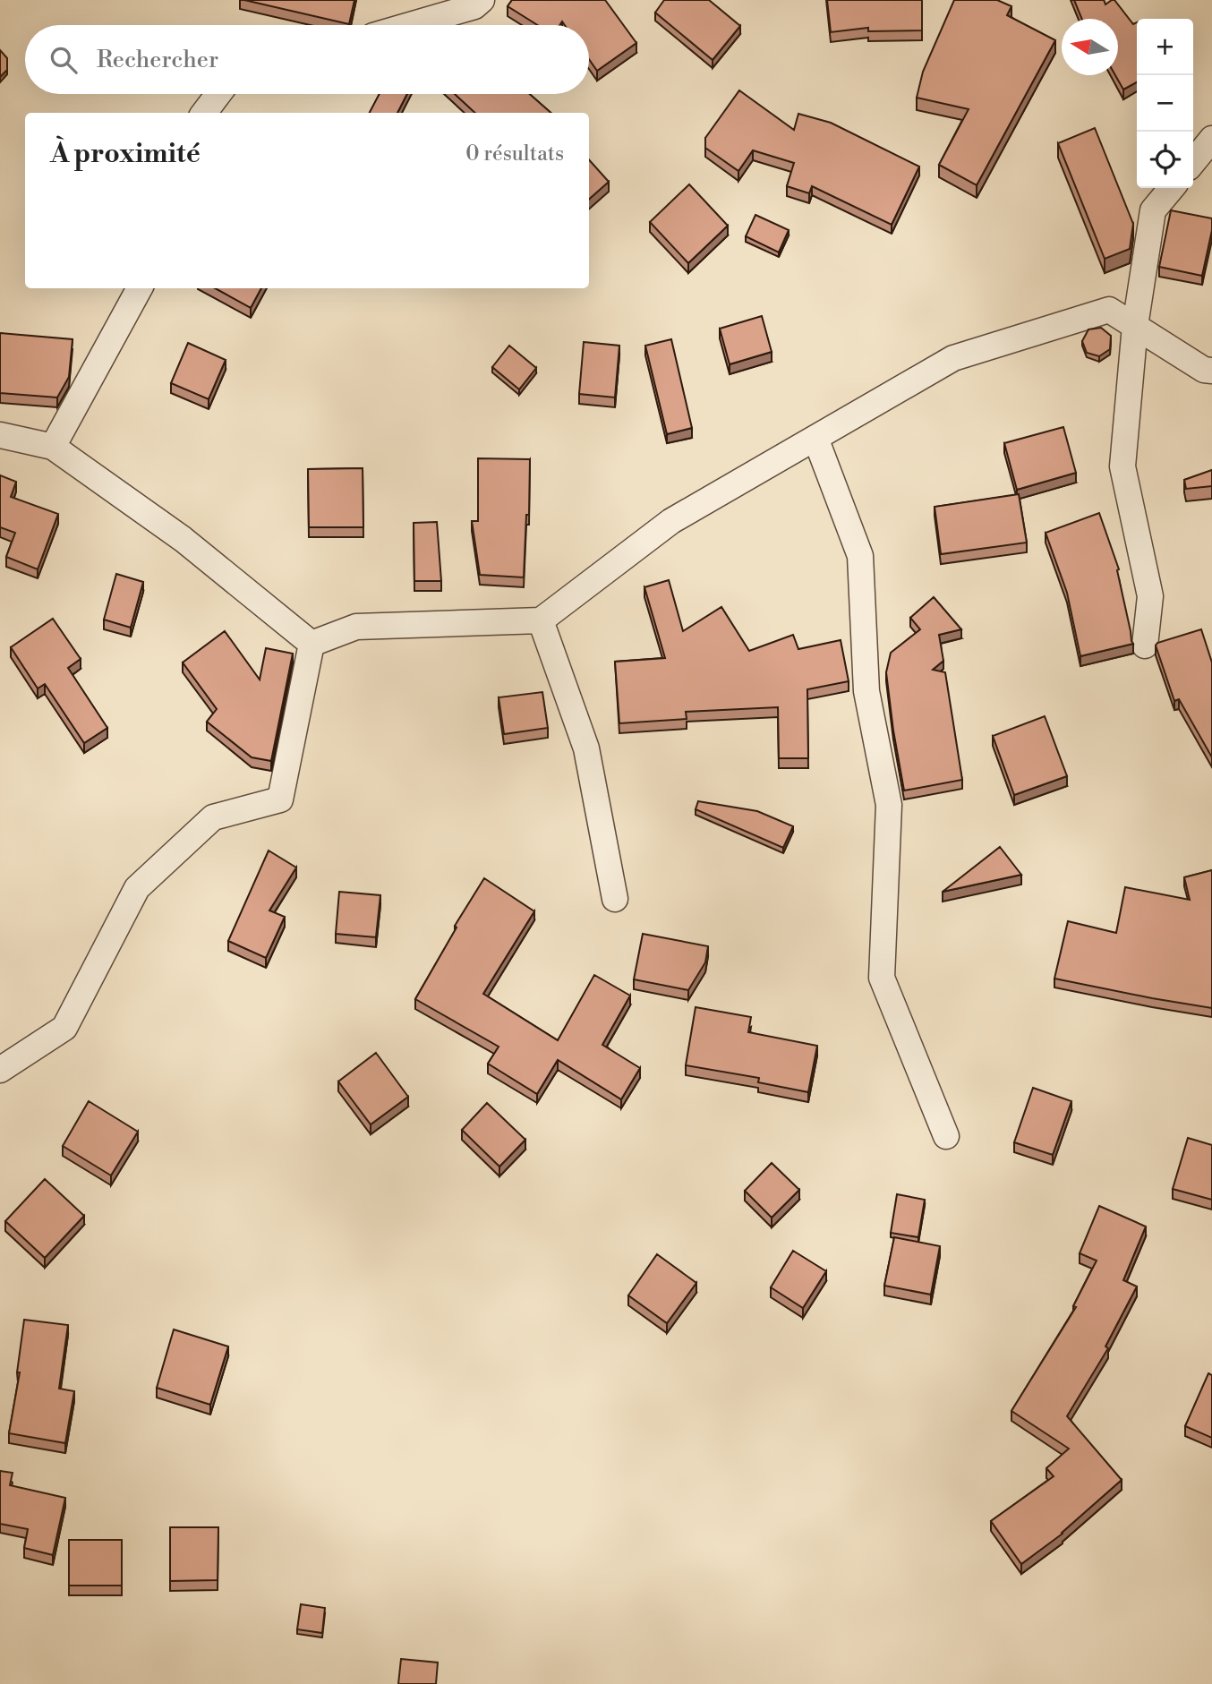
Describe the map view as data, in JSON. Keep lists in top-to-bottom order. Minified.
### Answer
{"north":"left","page":{"map_buttons":["+","−"],"search":"Rechercher","heading":["À proximité","0 résultats"]}}
